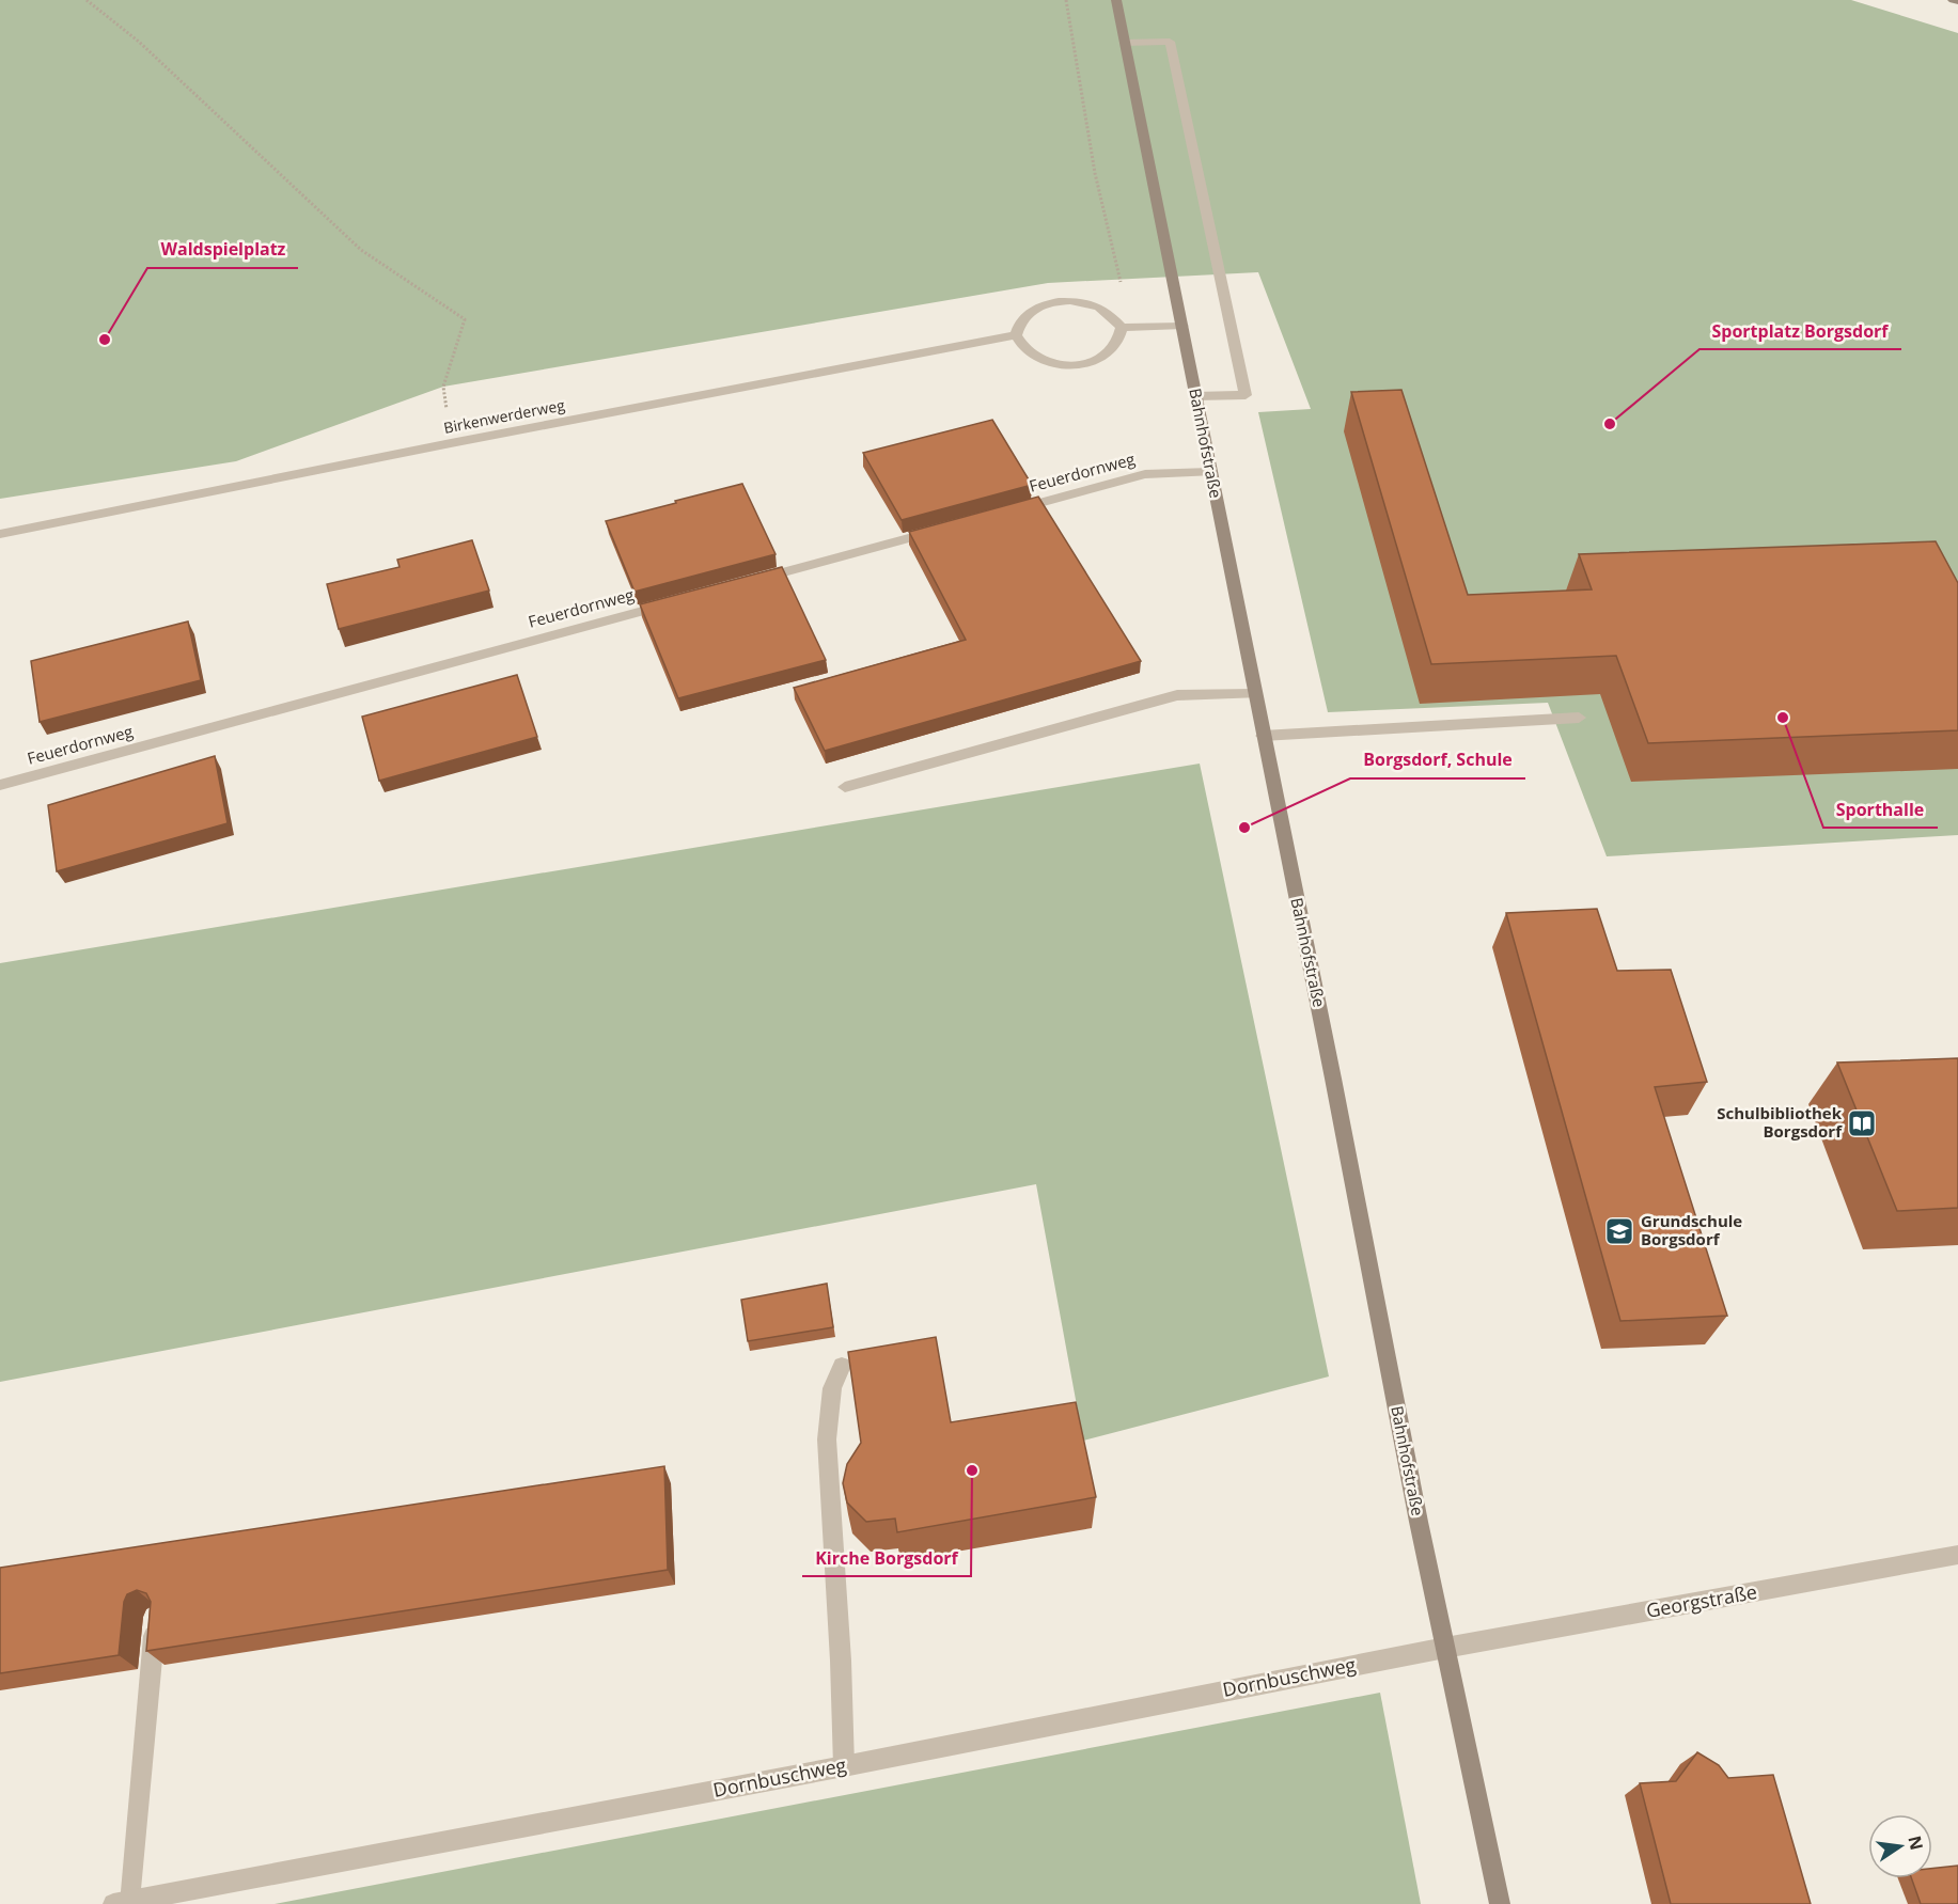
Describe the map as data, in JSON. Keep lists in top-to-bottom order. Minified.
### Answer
{"streets":{"street":["Birkenwerderweg","Bahnhofstraße","Feuerdornweg","Georgstraße","Dornbuschweg"]},"crossings":[["Bahnhofstraße","Feuerdornweg"],["Bahnhofstraße","Georgstraße"],["Bahnhofstraße","Dornbuschweg"],["Georgstraße","Dornbuschweg"]],"places":{"other":["Waldspielplatz","Sportplatz Borgsdorf","Sporthalle","Borgsdorf, Schule","Kirche Borgsdorf"],"library":["Schulbibliothek Borgsdorf"],"school or university":["Grundschule Borgsdorf"]},"north":"right"}
